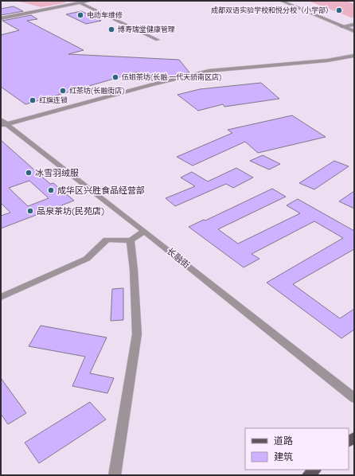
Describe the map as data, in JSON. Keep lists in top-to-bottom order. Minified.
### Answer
{"streets":{"street":["长融街"]},"places":["成都双语实验学校和悦分校（小学部）","电动车维修","博寿瑞堂健康管理","伍姐茶坊(长融·一代天骄南区店)","红茶坊(长融街店)","红旗连锁","冰雪羽绒服","成华区兴胜食品经营部","品泉茶坊(民苑店)"],"legend":["道路","建筑"]}
